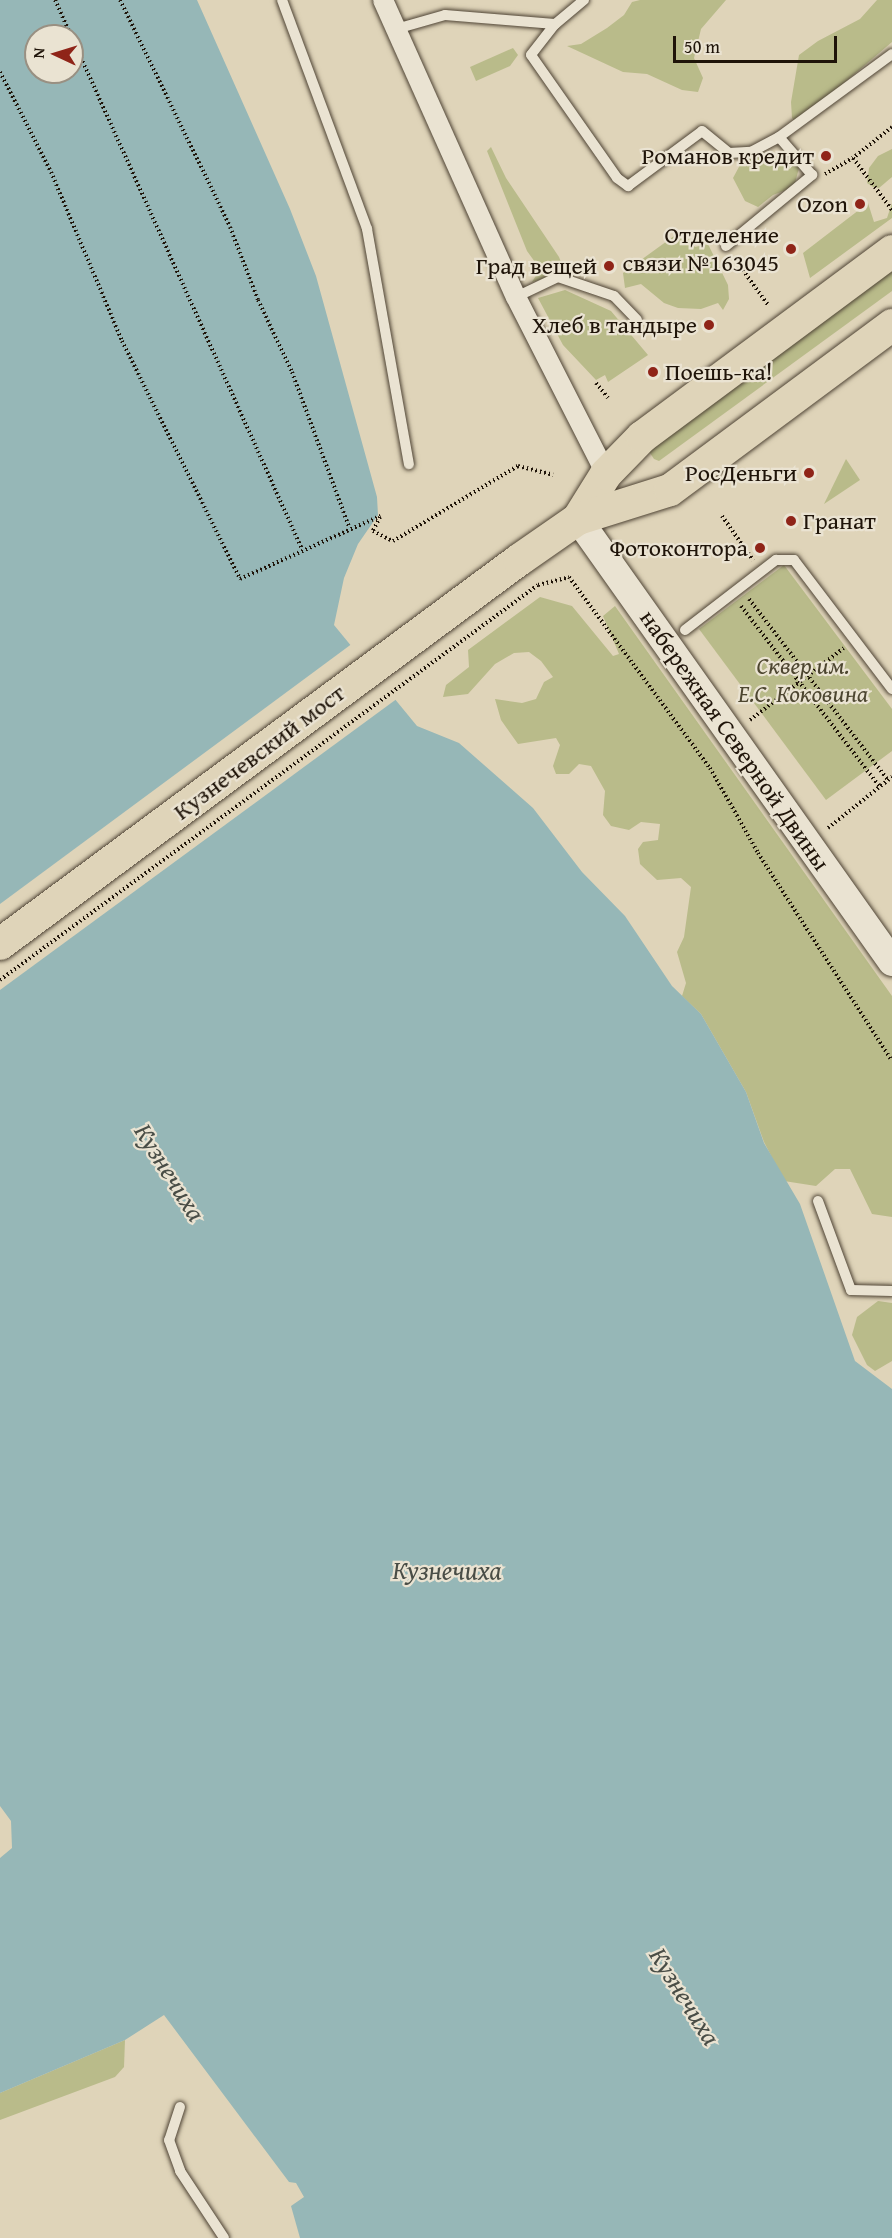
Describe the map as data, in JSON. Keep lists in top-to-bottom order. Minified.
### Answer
{"streets":{"main road":["Кузнечевский мост"],"street":["набережная Северной Двины"]},"crossings":[["набережная Северной Двины","Кузнечевский мост"]],"water":["Кузнечиха"],"parks":["Сквер им. Е.С. Коковина"],"places":["Романов кредит","Ozon","Отделение связи №163045","Град вещей","Хлеб в тандыре","Поешь-ка!","РосДеньги","Гранат","Фотоконтора"],"scale_bar":"50 m","north":"left"}
